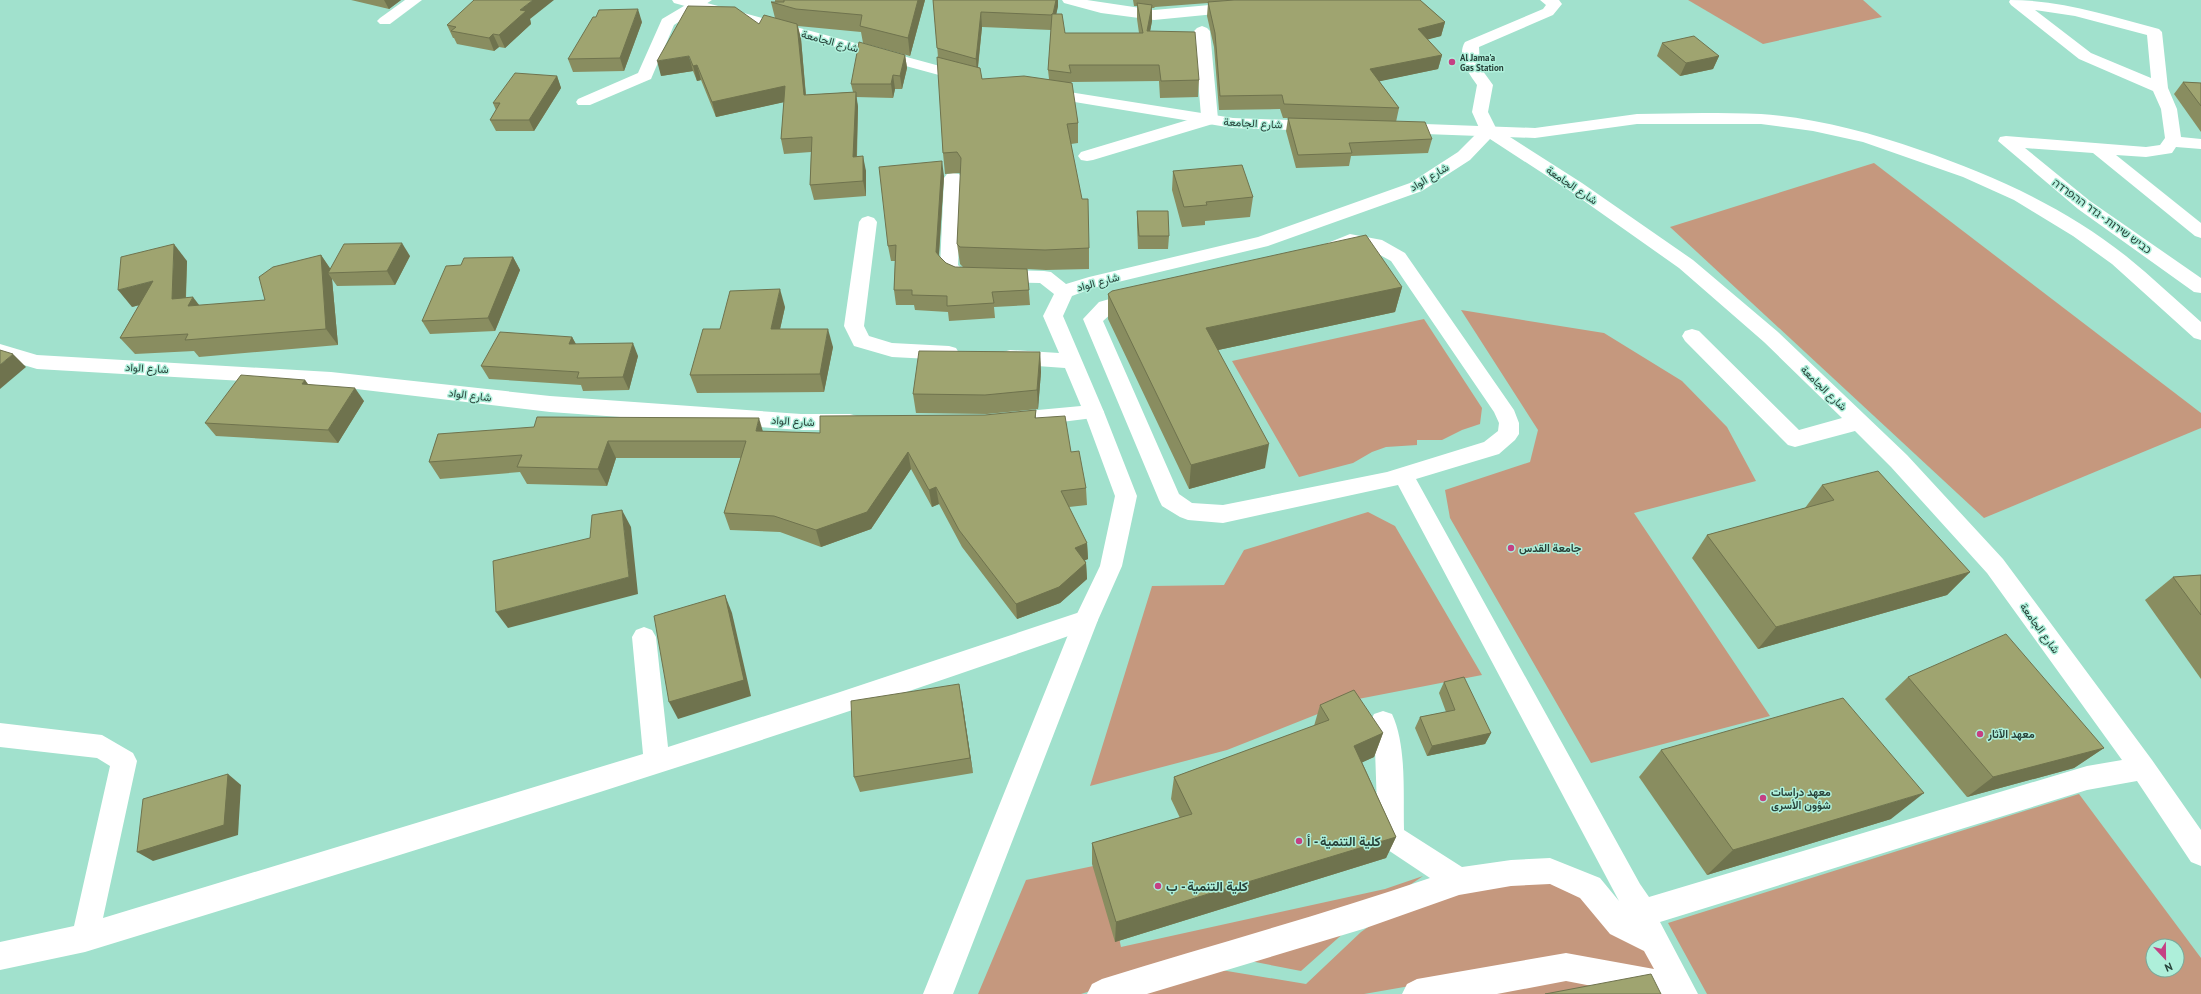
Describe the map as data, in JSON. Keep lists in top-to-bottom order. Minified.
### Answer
{"streets":{"street":["شارع الجامعة","شارع الواد","כביש שירות - גדר ההפרדה"]},"crossings":[["شارع الجامعة","شارع الواد"]],"places":["Al Jama'a Gas Station","جامعة القدس","معهد الآثار","معهد دراسات شؤون الأسرى","كلية التنمية - أ","كلية التنمية - ب"],"north":"bottom"}
